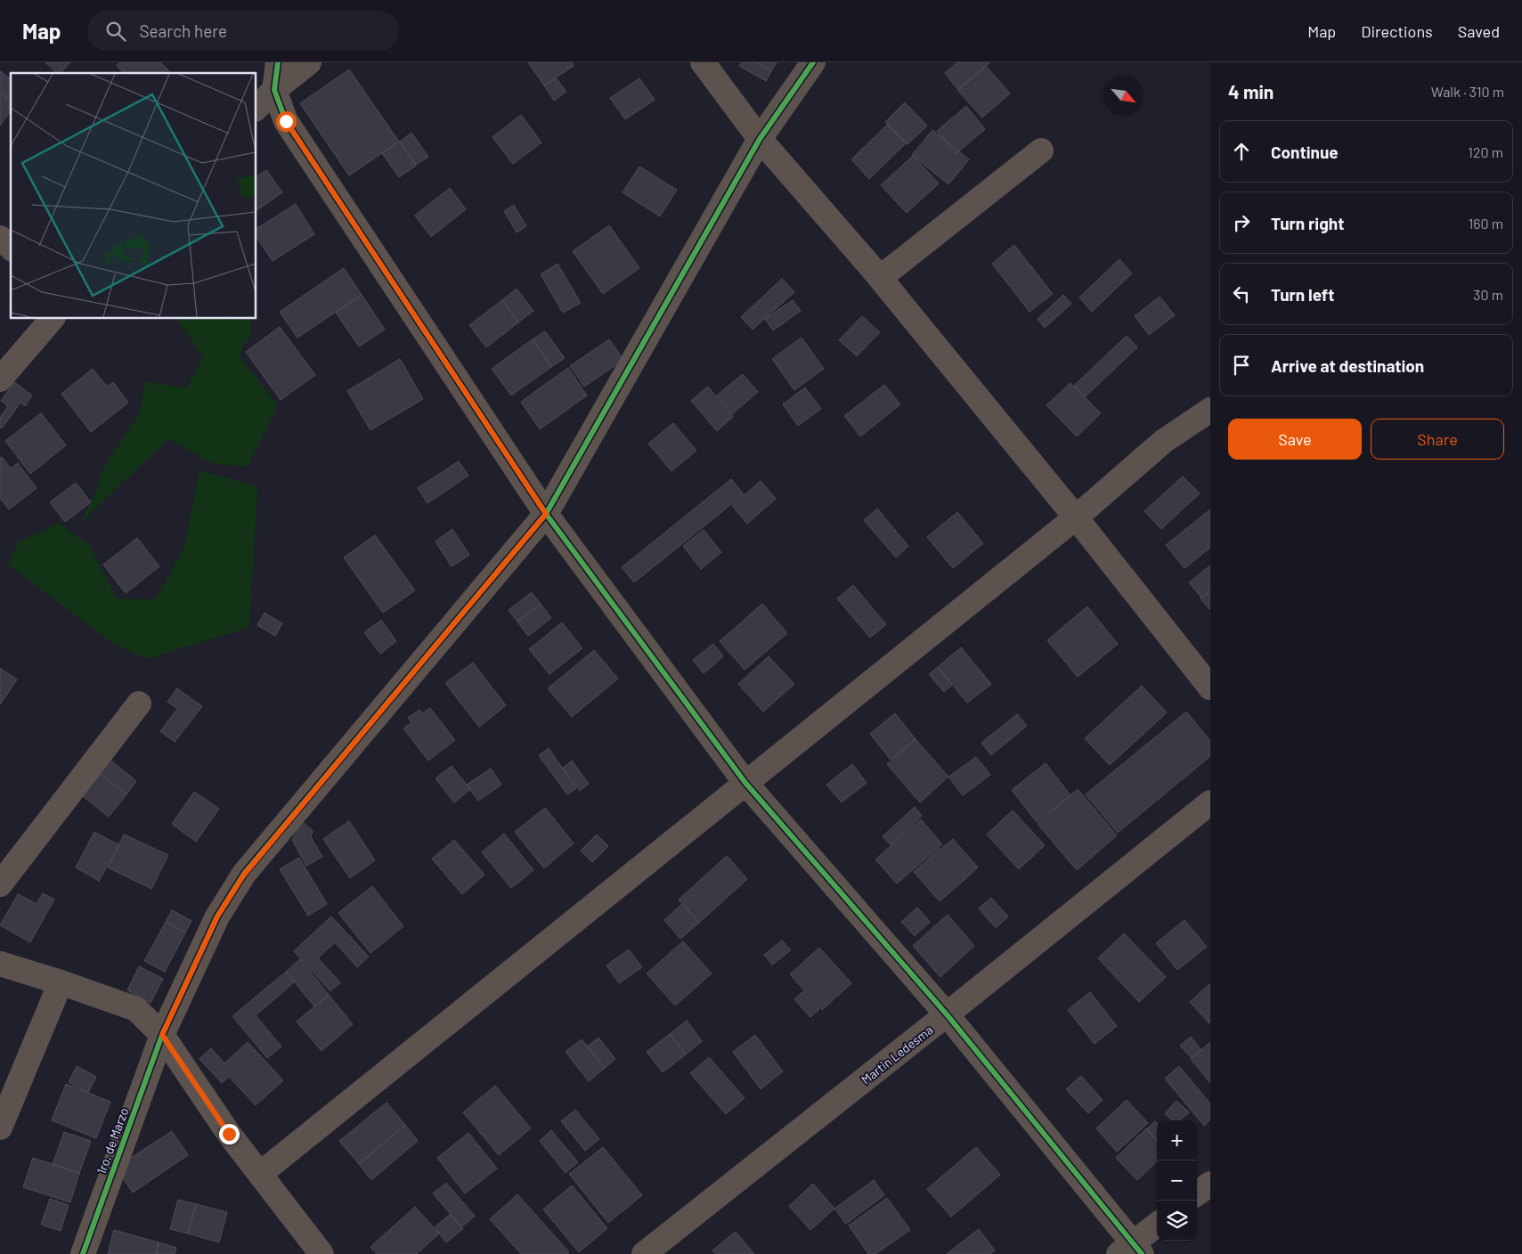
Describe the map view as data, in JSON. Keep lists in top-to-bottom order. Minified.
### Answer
{"streets":{"street":["Martin Ledesma","1ro. de Marzo"]},"north":"bottom right","page":{"header":"Map","search":"Search here","nav":["Map","Directions","Saved"],"heading":["4 min","Walk · 310 m"],"list":[["Continue","120 m"],["Turn right","160 m"],["Turn left","30 m"],"Arrive at destination"],"buttons":["Save","Share"],"map_buttons":["+","−"]}}
